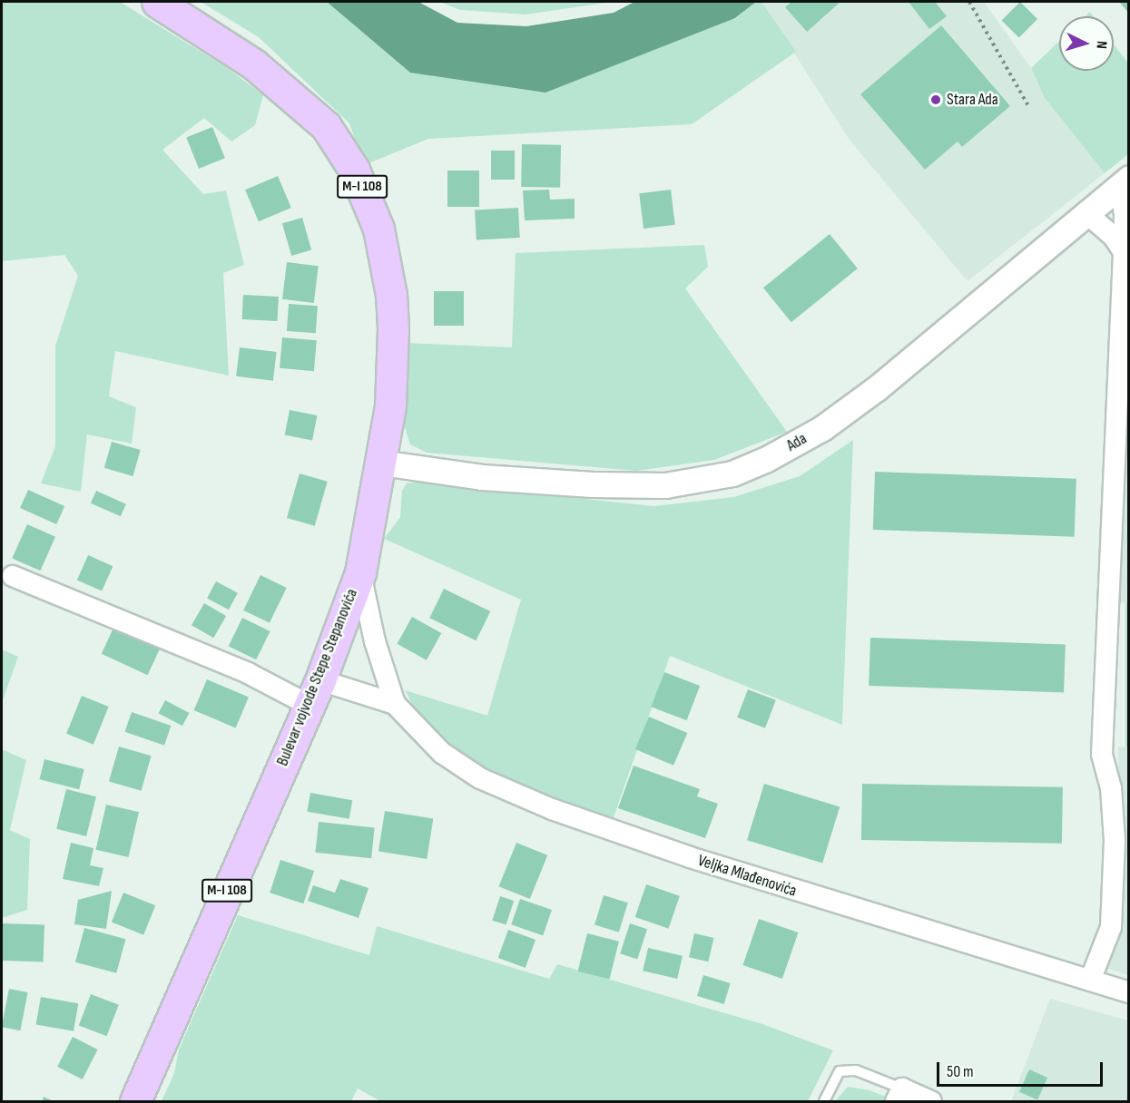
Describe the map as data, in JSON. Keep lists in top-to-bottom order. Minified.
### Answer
{"streets":{"main road":["M-I 108","Bulevar vojvode Stepe Stepanovića"],"street":["Ada","Veljka Mlađenovića"]},"crossings":[["Ada","Bulevar vojvode Stepe Stepanovića"],["Bulevar vojvode Stepe Stepanovića","Veljka Mlađenovića"]],"places":["Stara Ada"],"scale_bar":"50 m","north":"right"}
